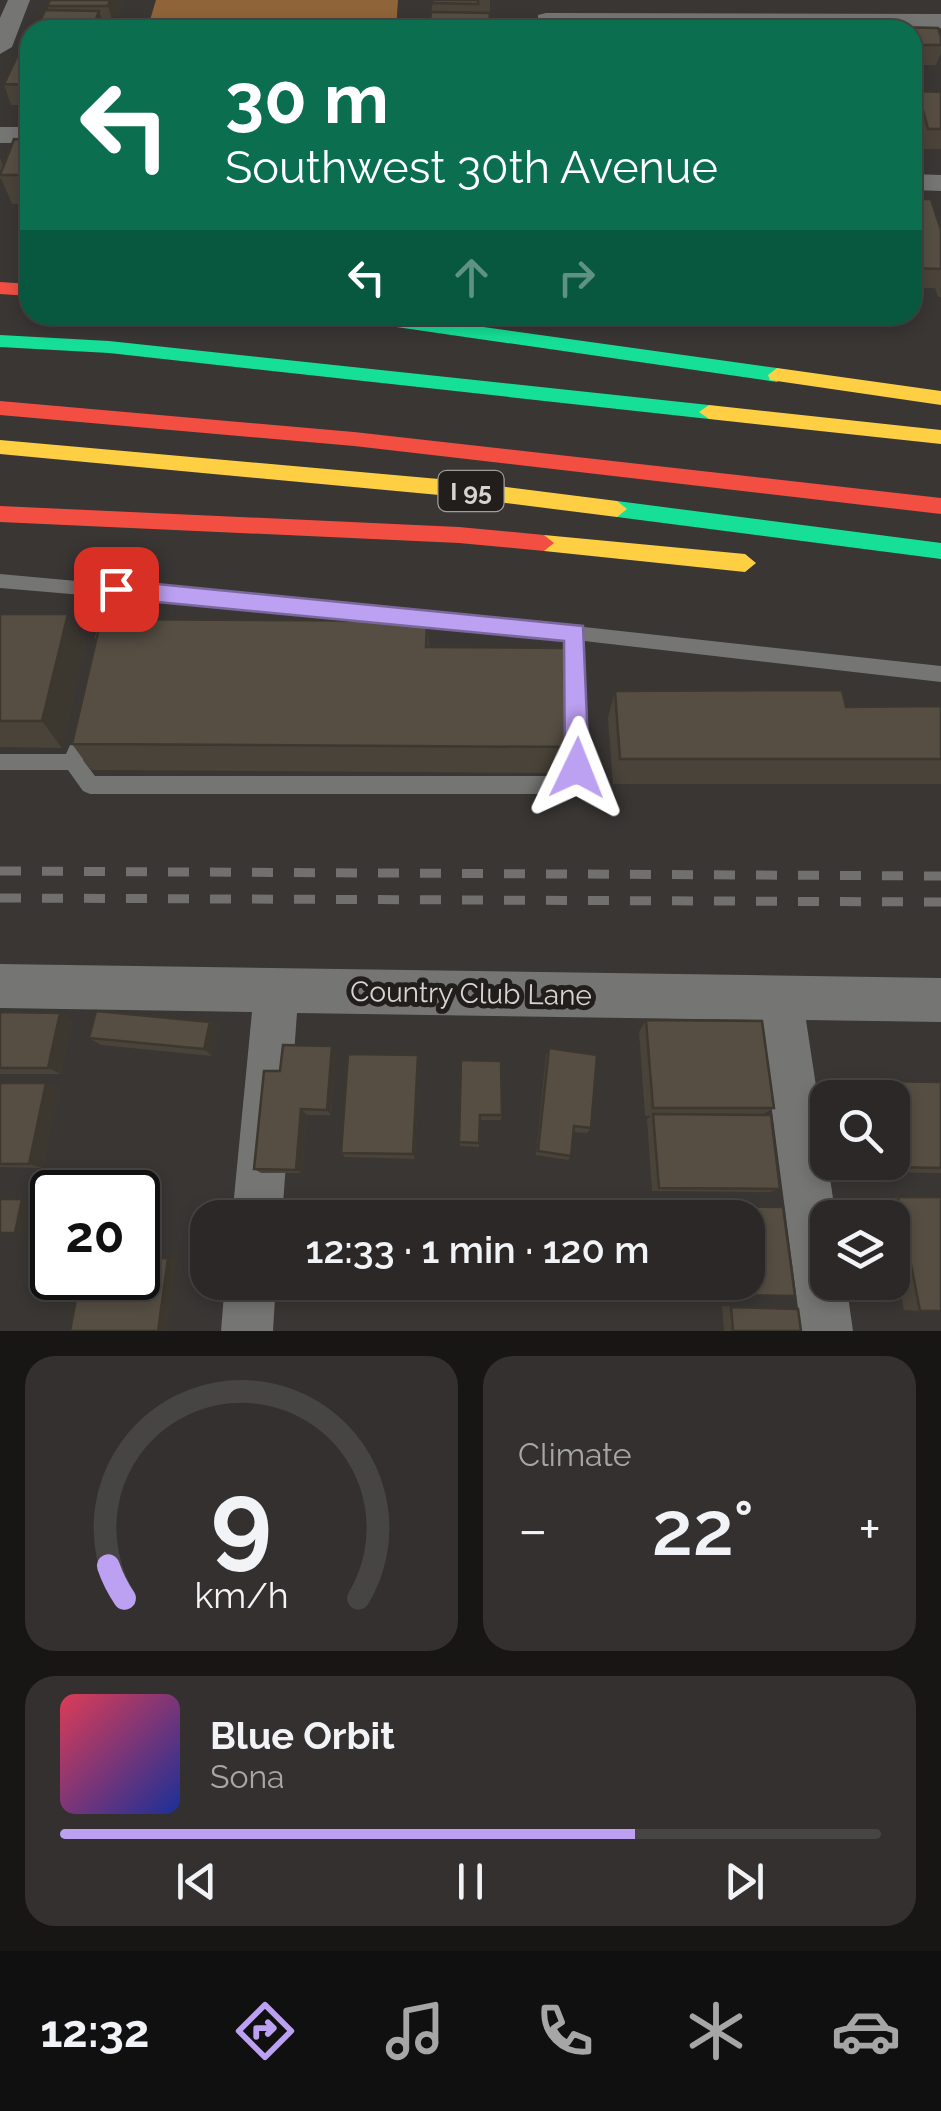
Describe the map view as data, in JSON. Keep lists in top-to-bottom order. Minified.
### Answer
{"streets":{"highway":["I 95"],"street":["Country Club Lane"]},"page":{"turn":["30 m","Southwest 30th Avenue"],"limit":"20","trip":"12:33 · 1 min · 120 m","tile":"Climate","heat":["−","22°","+"],"song":["Blue Orbit","Sona"],"tabs":"12:32","gauge":["9","km/h"]}}
